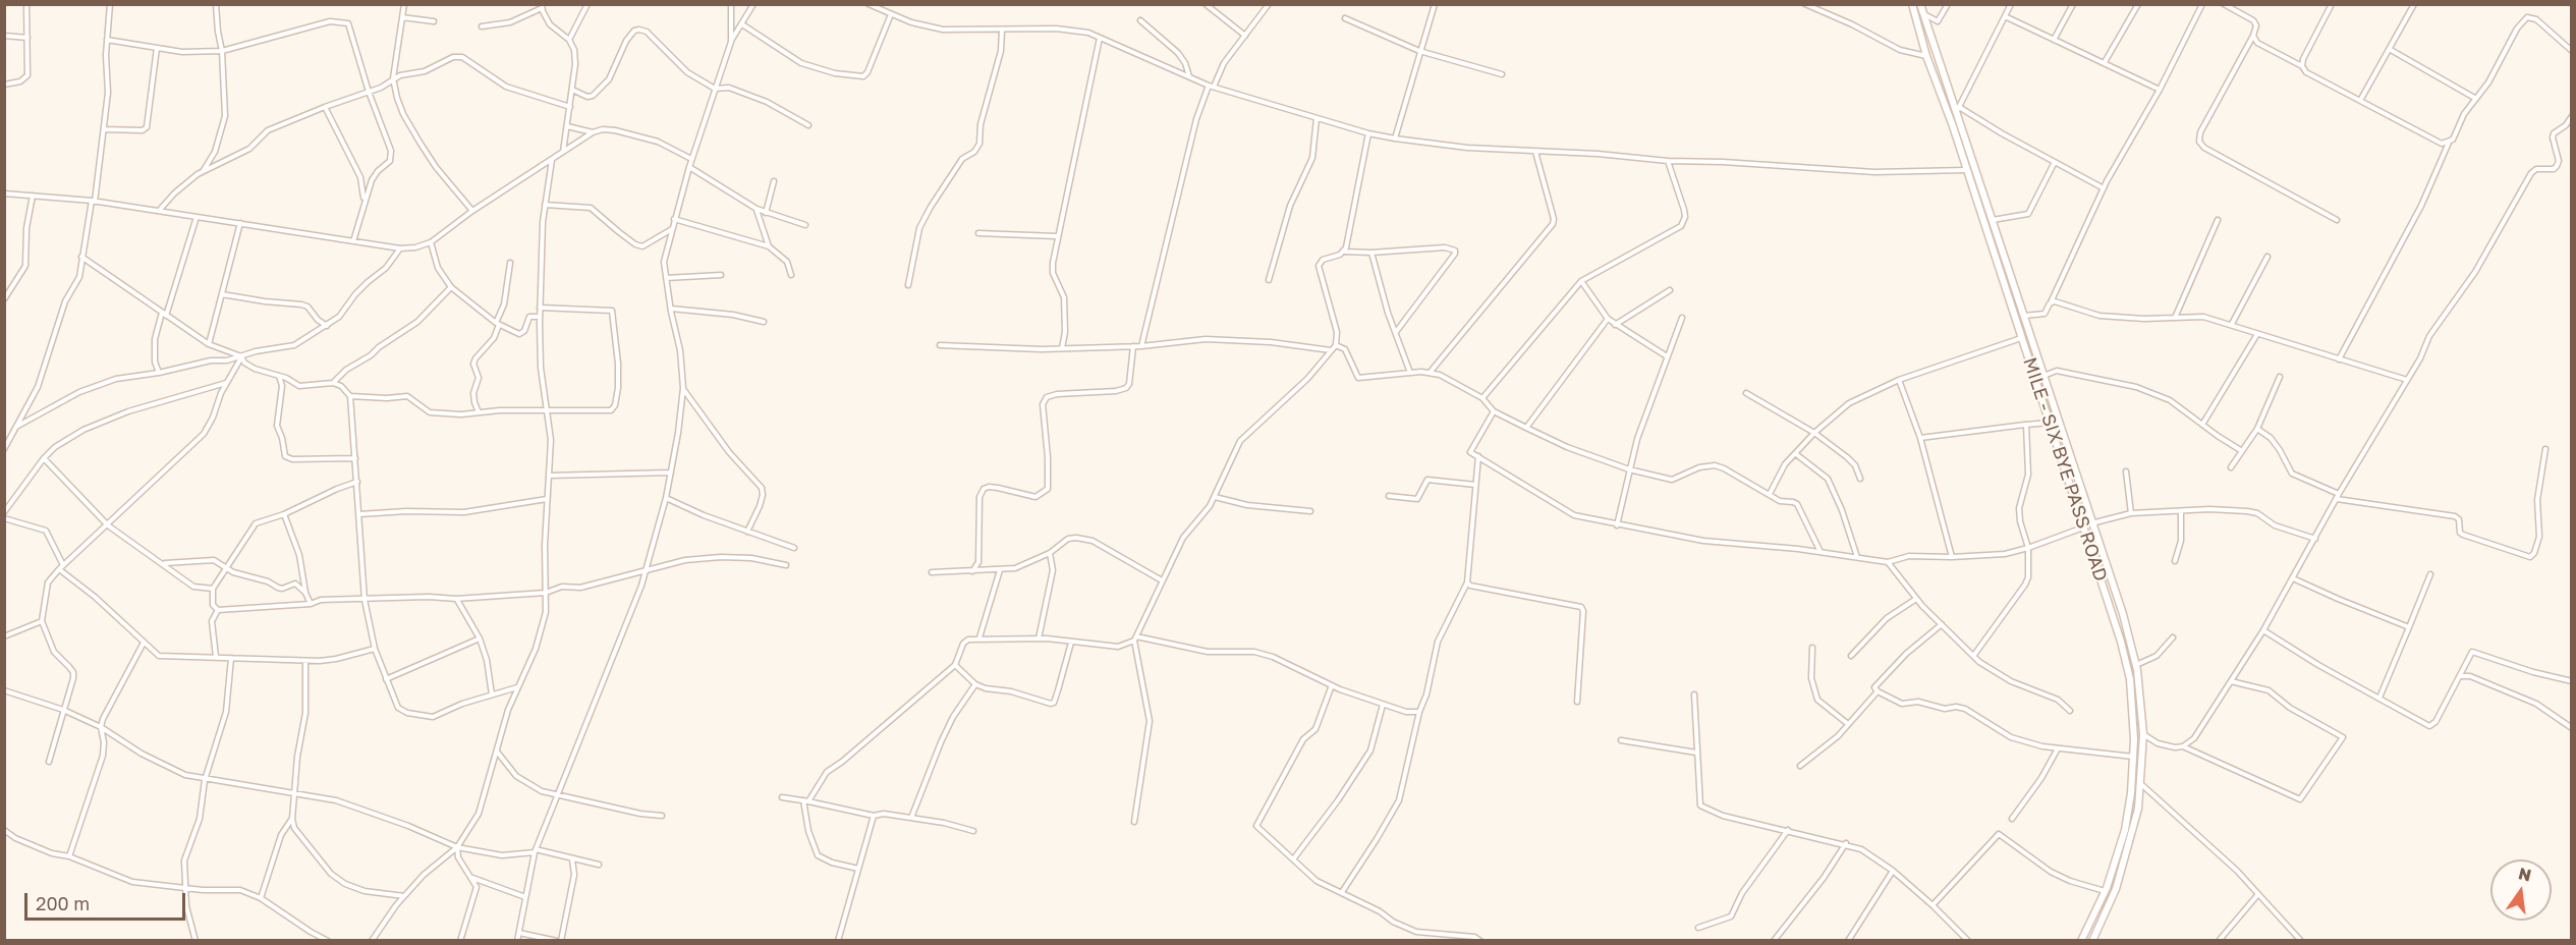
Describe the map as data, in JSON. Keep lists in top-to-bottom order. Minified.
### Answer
{"streets":{"street":["MILE - SIX BYE PASS ROAD"]},"scale_bar":"200 m","north":"top"}
